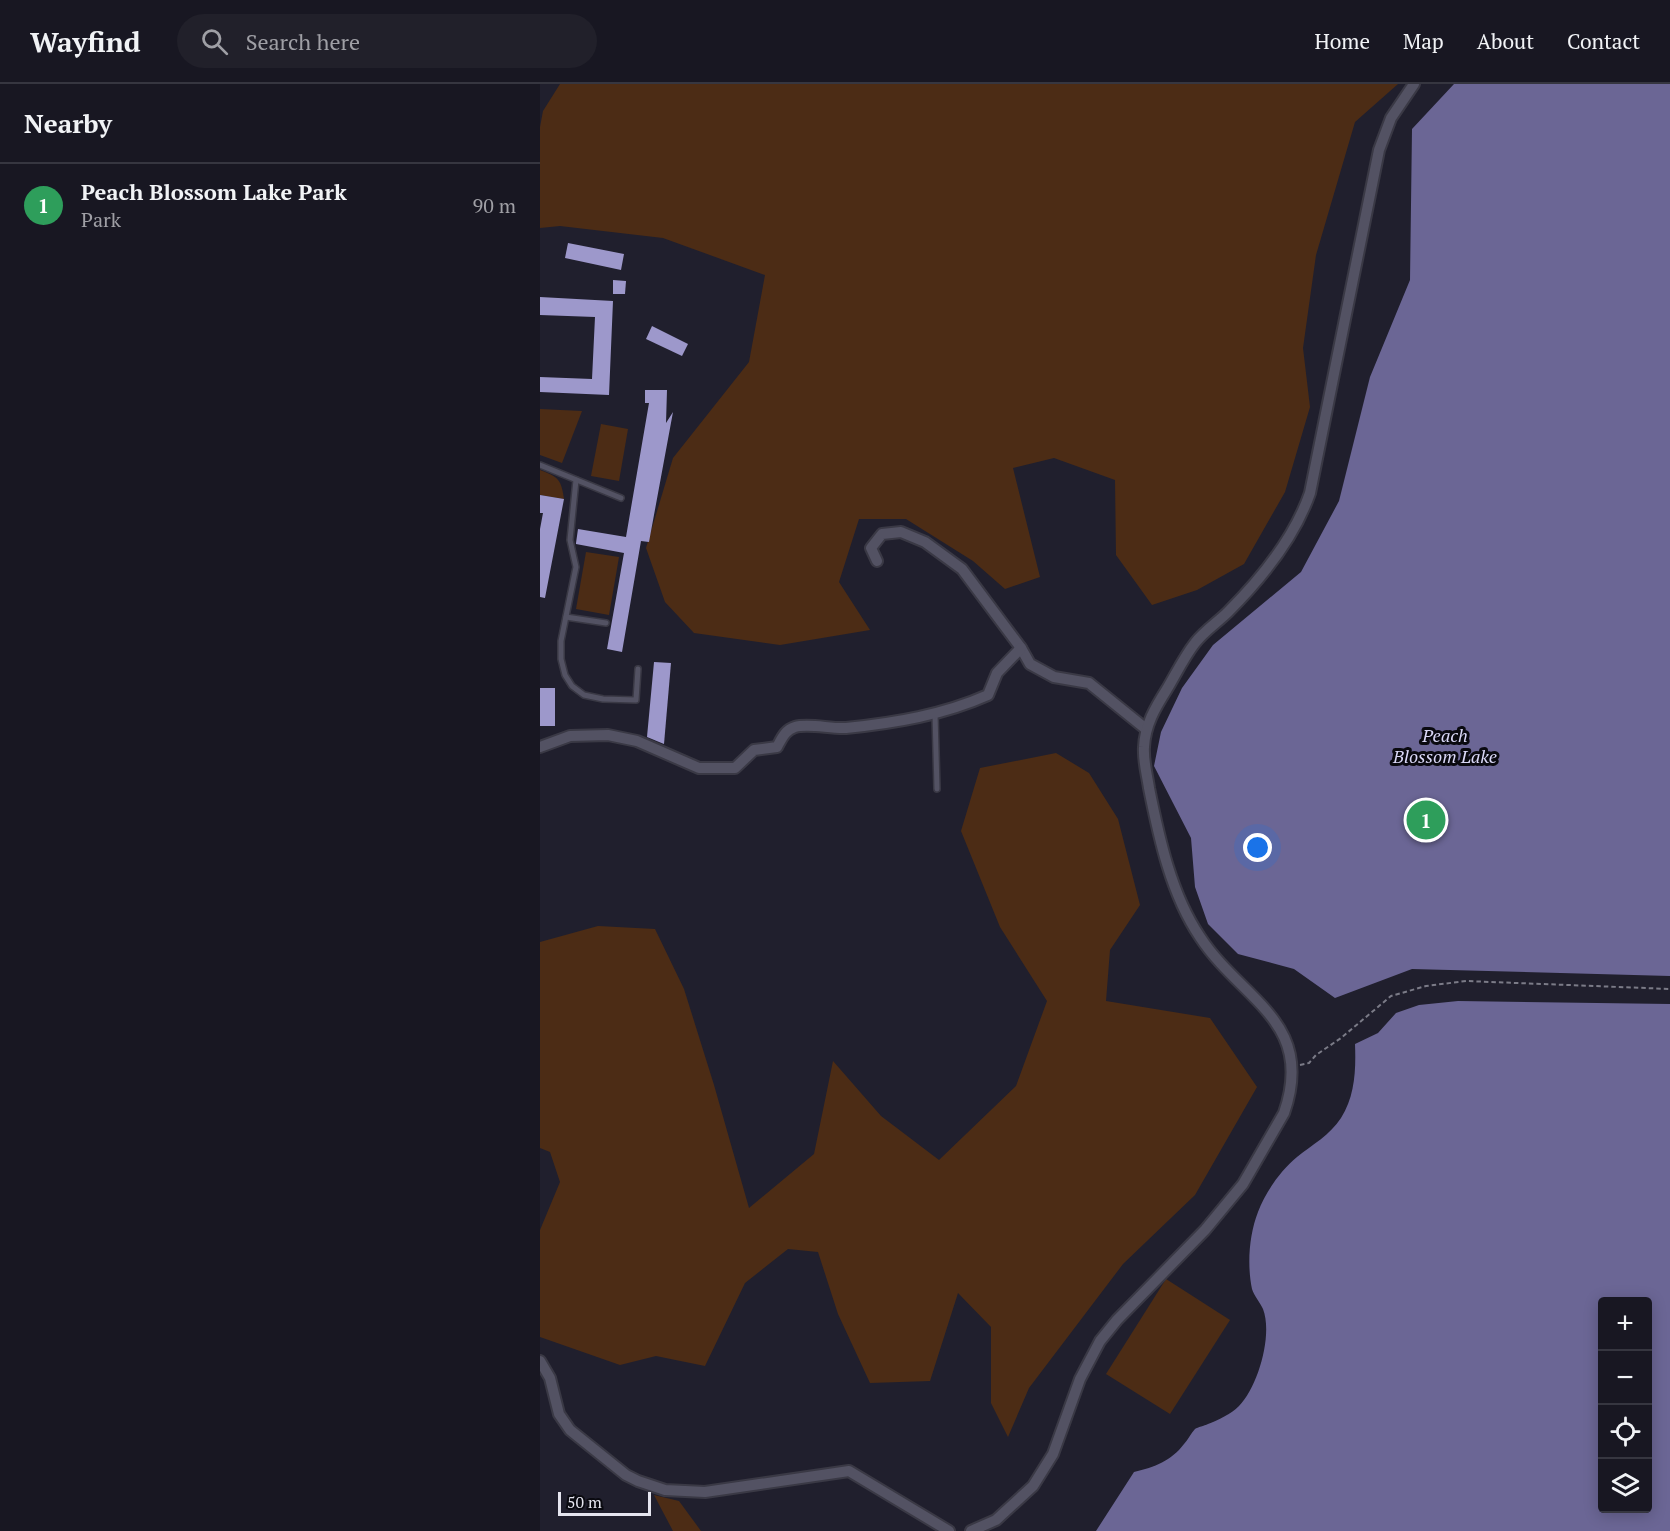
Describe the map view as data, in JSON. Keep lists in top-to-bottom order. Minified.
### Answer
{"water":["Peach Blossom Lake"],"scale_bar":"50 m","page":{"header":"Wayfind","search":"Search here","nav":["Home","Map","About","Contact"],"heading":"Nearby","list":[{"mark":"1","name":"Peach Blossom Lake Park","note":"Park","value":"90 m"}],"pins":"1","map_buttons":["+","−"],"scale":"50 m"}}
